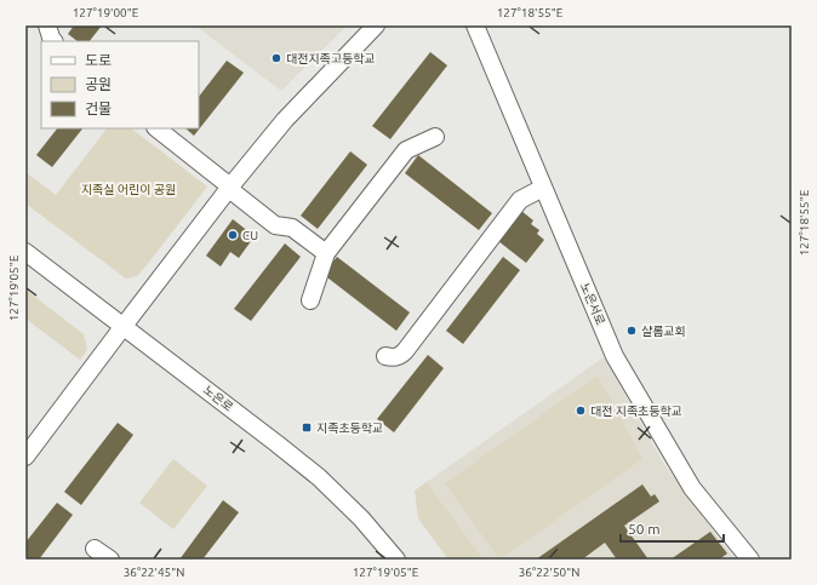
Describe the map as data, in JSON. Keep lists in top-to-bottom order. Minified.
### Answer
{"streets":{"street":["노은서로","노은로"]},"parks":["지족실 어린이 공원"],"places":{"other":["대전지족고등학교","CU","샬롬교회","대전 지족초등학교"],"transit":["지족초등학교"]},"legend":["도로","공원","건물"],"scale_bar":"50 m","coordinates":["127°19'00\"E","127°18'55\"E","127°19'05\"E","36°22'45\"N","36°22'50\"N"]}
